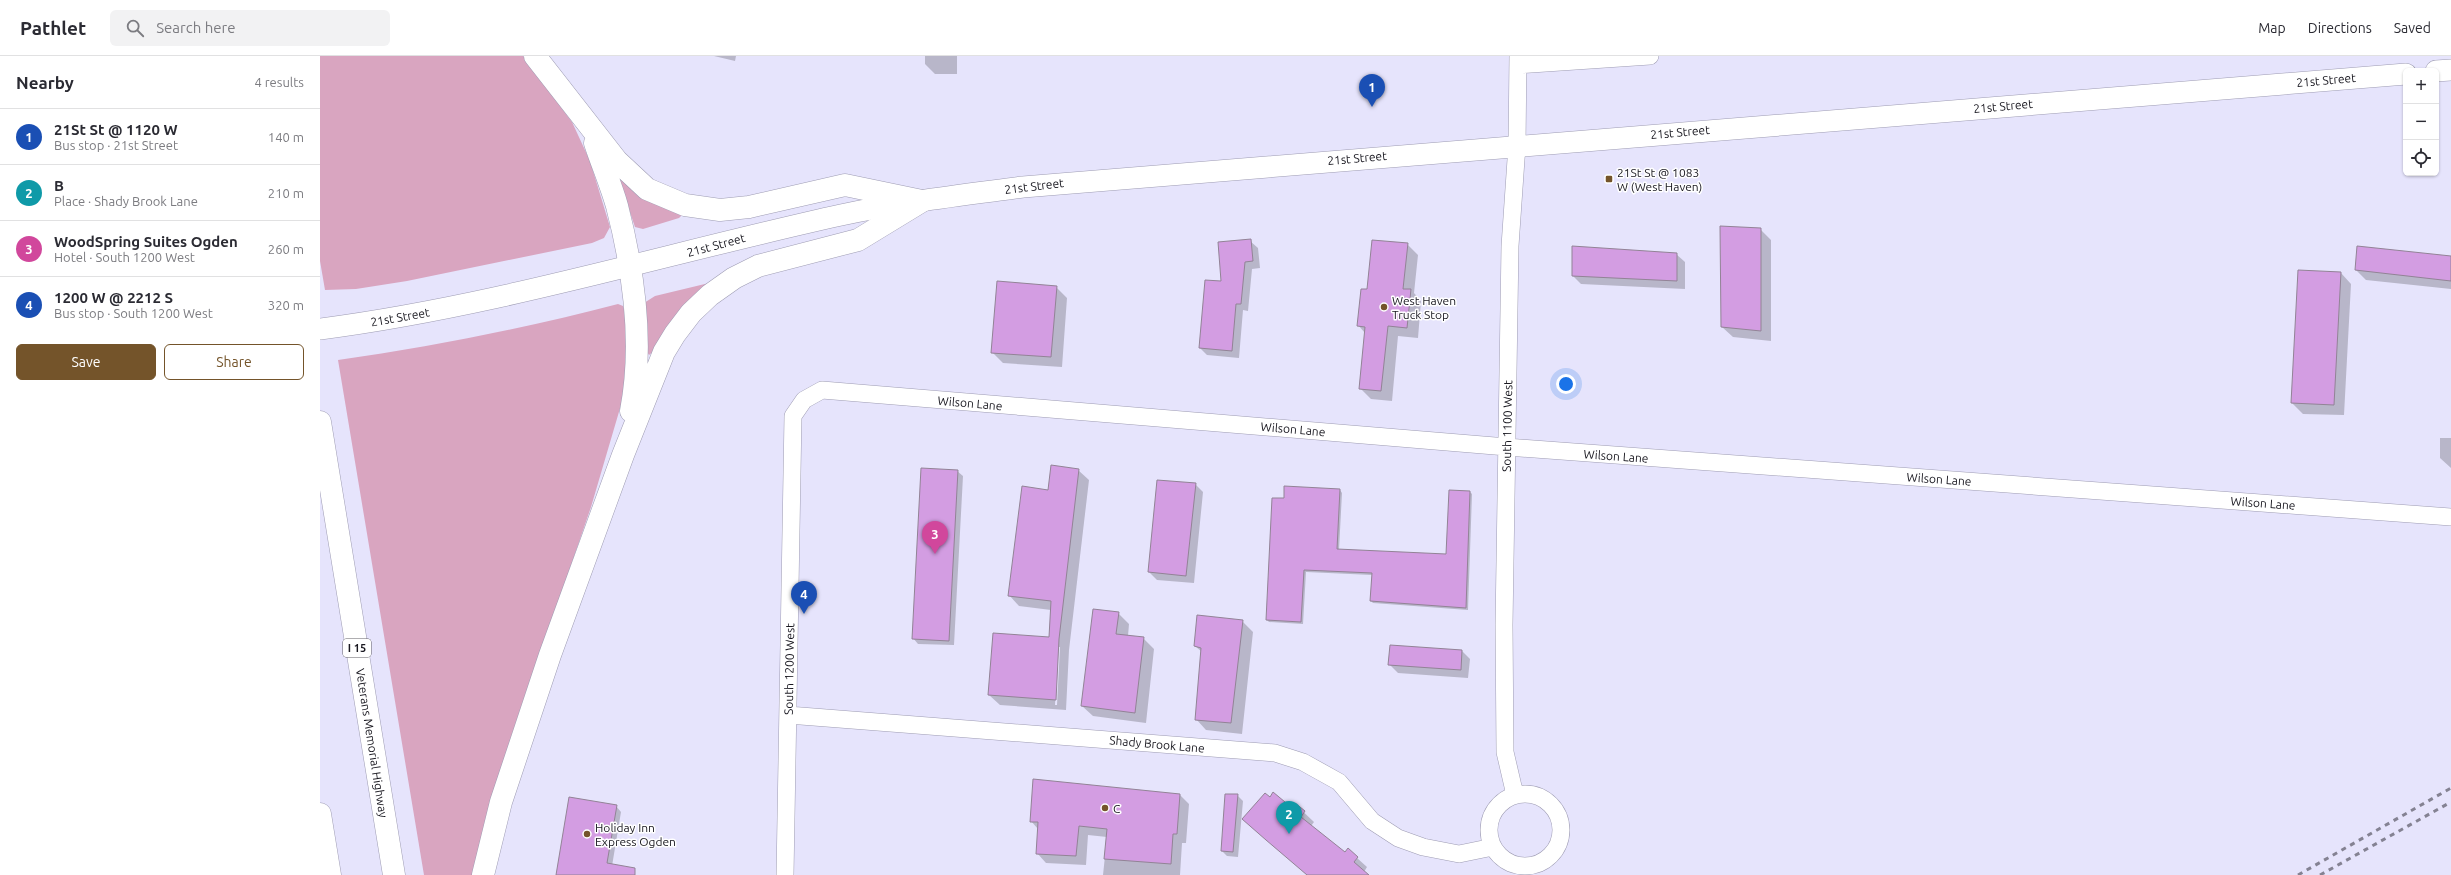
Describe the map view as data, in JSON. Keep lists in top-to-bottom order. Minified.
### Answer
{"streets":{"highway":["I 15","Veterans Memorial Highway"],"main road":["21st Street"],"street":["Wilson Lane","South 1100 West","South 1200 West","Shady Brook Lane"]},"crossings":[["21st Street","South 1100 West"],["Wilson Lane","South 1100 West"],["Wilson Lane","South 1200 West"],["South 1100 West","Shady Brook Lane"],["South 1200 West","Shady Brook Lane"]],"places":{"transit":["21St St @ 1083 W (West Haven)"],"other":["West Haven Truck Stop","C","Holiday Inn Express Ogden"]},"page":{"header":"Pathlet","search":"Search here","nav":["Map","Directions","Saved"],"heading":["Nearby","4 results"],"map_buttons":["+","−"],"pins":["1","3","4","2"],"list":[{"mark":"1","name":"21St St @ 1120 W","note":"Bus stop · 21st Street","value":"140 m"},{"mark":"2","name":"B","note":"Place · Shady Brook Lane","value":"210 m"},{"mark":"3","name":"WoodSpring Suites Ogden","note":"Hotel · South 1200 West","value":"260 m"},{"mark":"4","name":"1200 W @ 2212 S","note":"Bus stop · South 1200 West","value":"320 m"}],"buttons":["Save","Share"]}}
